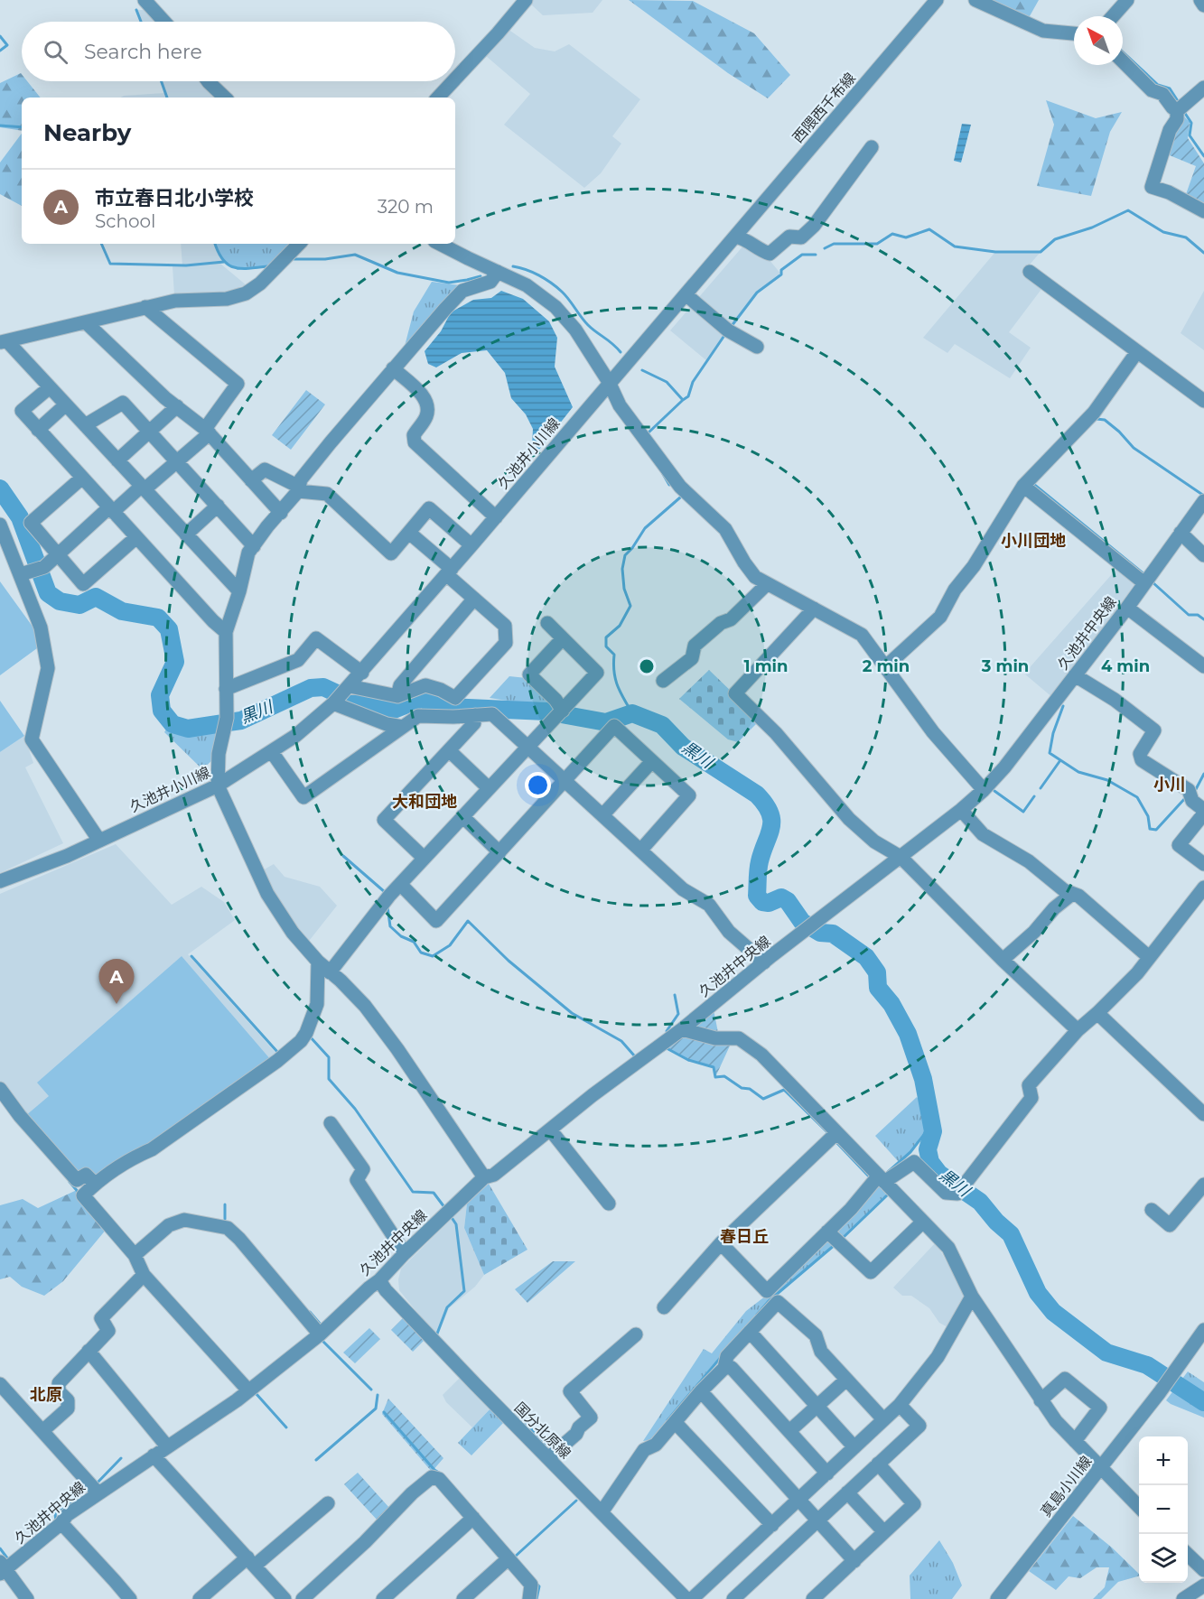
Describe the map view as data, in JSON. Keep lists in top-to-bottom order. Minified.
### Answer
{"streets":{"street":["西隈西千布線","久池井小川線","久池井中央線","国分北原線","真島小川線"]},"crossings":[["西隈西千布線","久池井小川線"],["久池井中央線","国分北原線"]],"districts":["小川団地","小川","大和団地","春日丘","北原"],"water":["黒川"],"north":"top left","page":{"search":"Search here","heading":"Nearby","list":[{"mark":"A","name":"市立春日北小学校","note":"School","value":"320 m"}],"pins":"A","map_buttons":["+","−"]},"rings":["1 min","2 min","3 min","4 min"]}
